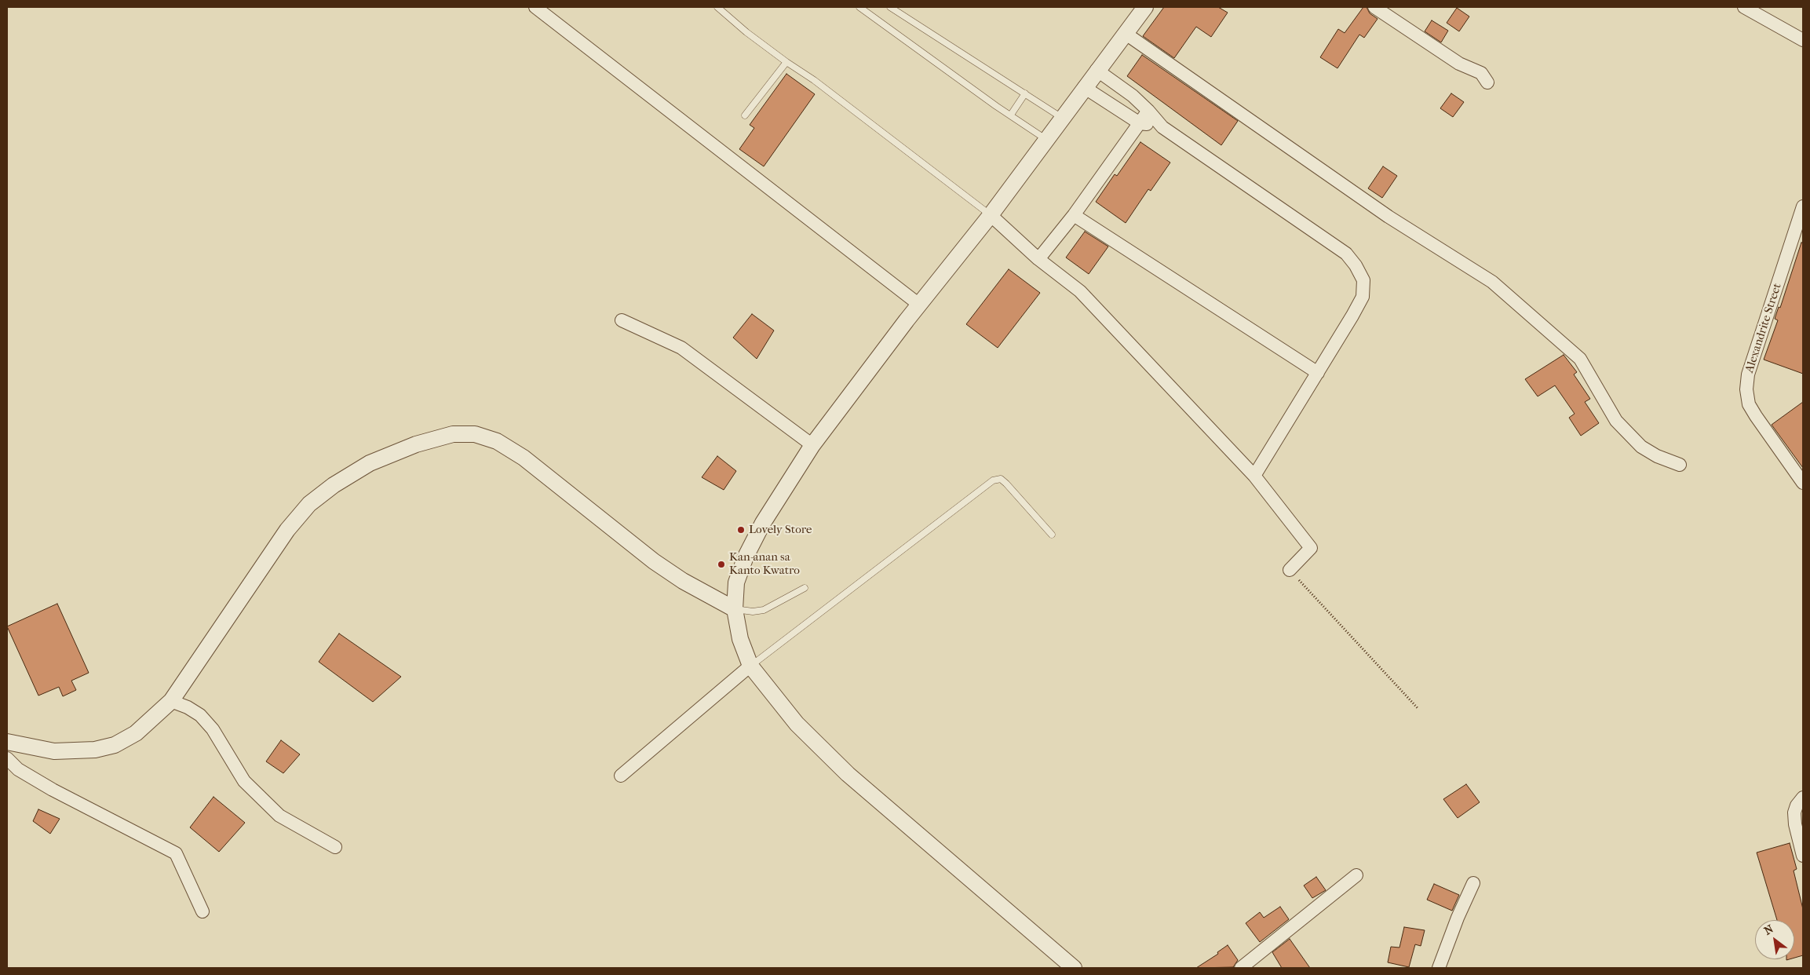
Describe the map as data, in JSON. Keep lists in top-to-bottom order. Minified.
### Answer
{"streets":{"street":["Alexandrite Street"]},"places":["Lovely Store","Kan-anan sa Kanto Kwatro"],"north":"top left"}
